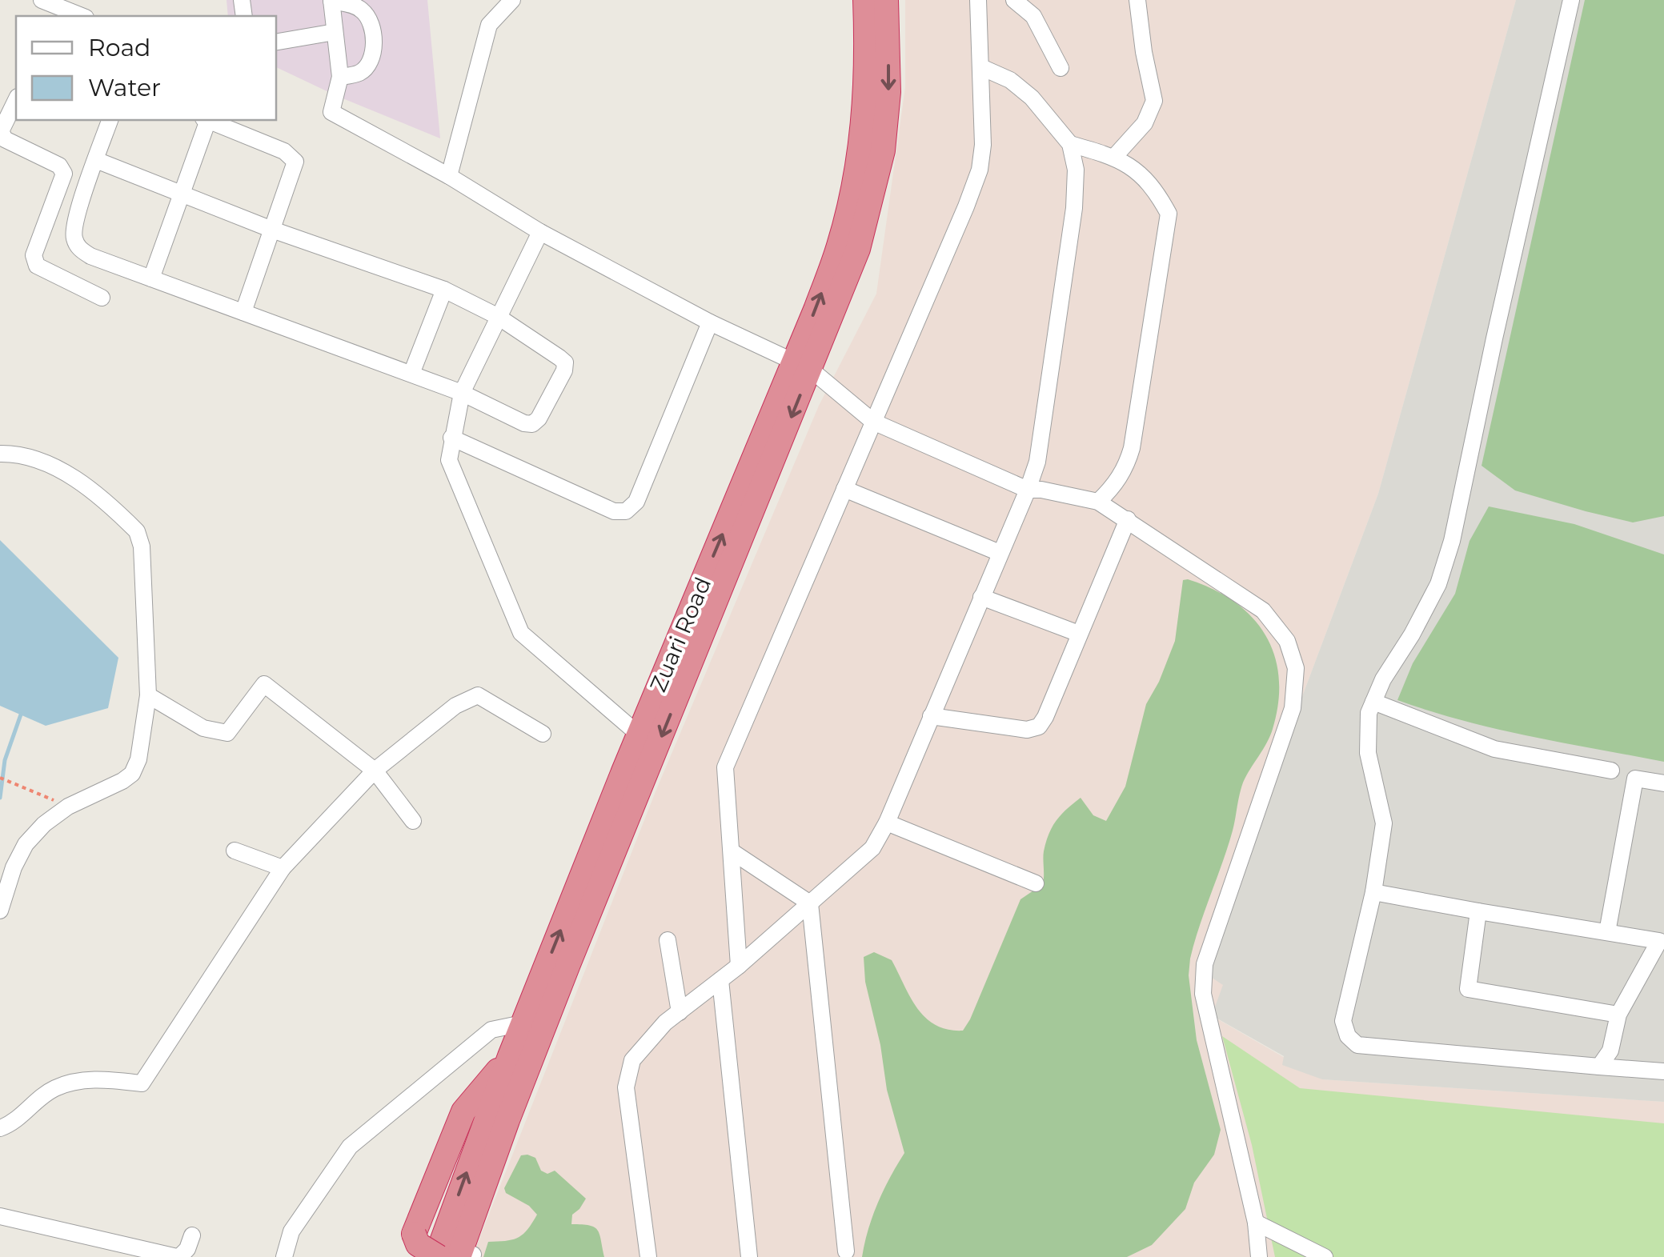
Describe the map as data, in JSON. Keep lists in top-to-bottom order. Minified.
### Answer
{"streets":{"highway":["Zuari Road"]},"legend":["Road","Water"]}
